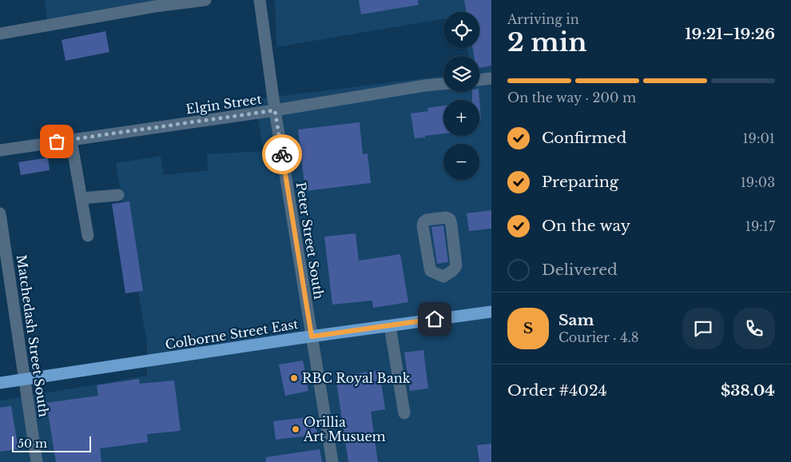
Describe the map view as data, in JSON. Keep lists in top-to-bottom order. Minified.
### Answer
{"streets":{"main road":["Colborne Street East"],"street":["Elgin Street","Peter Street South","Matchedash Street South"]},"crossings":[["Elgin Street","Peter Street South"],["Peter Street South","Colborne Street East"],["Colborne Street East","Matchedash Street South"]],"places":["RBC Royal Bank","Orillia Art Musuem"],"scale_bar":"50 m","page":{"heading":["2 min","Arriving in","19:21–19:26"],"panel":["Sam","Courier · 4.8","Order #4024","$38.04"],"map_buttons":["+","−"],"bar":"On the way · 200 m","list":[["Confirmed","19:01"],["Preparing","19:03"],["On the way","19:17"],"Delivered"],"round":"S","scale":"50 m"}}
